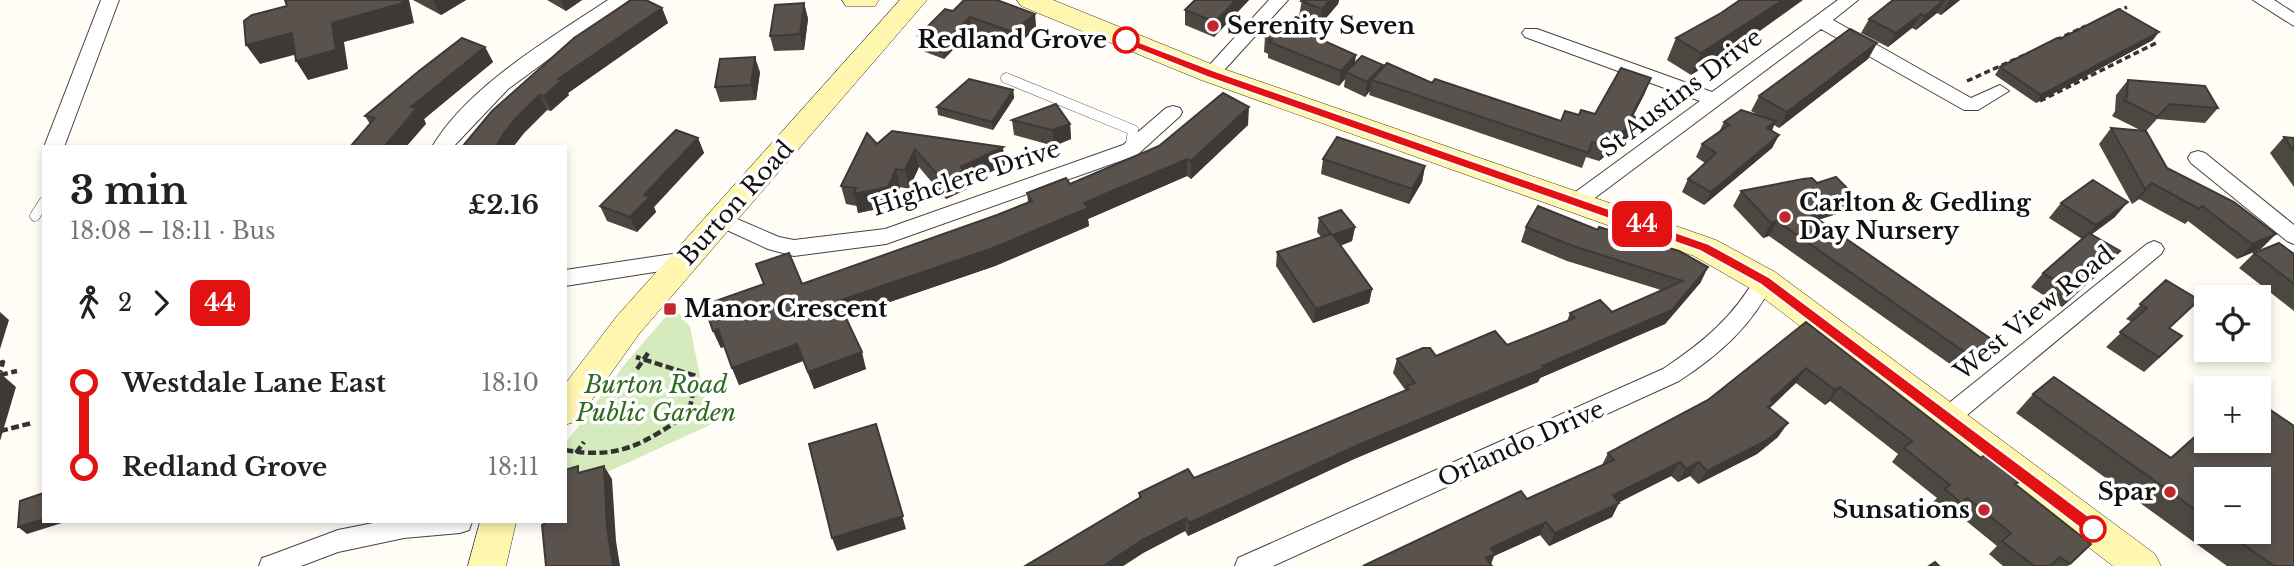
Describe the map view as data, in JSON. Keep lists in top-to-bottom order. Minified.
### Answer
{"streets":{"street":["St Austins Drive","Highclere Drive","Burton Road","West View Road","Orlando Drive"]},"crossings":[["Highclere Drive","Burton Road"]],"parks":["Burton Road Public Garden"],"places":{"other":["Serenity Seven","Redland Grove","Carlton & Gedling Day Nursery","Spar","Sunsations"],"transit":["Manor Crescent"]},"lines":["bus line 44"],"page":{"on_map":"44","heading":["3 min","18:08 – 18:11 · Bus","£2.16"],"legs":["2","44"],"map_buttons":["+","−"],"list":[{"name":"Westdale Lane East","value":"18:10"},{"name":"Redland Grove","value":"18:11"}]}}
